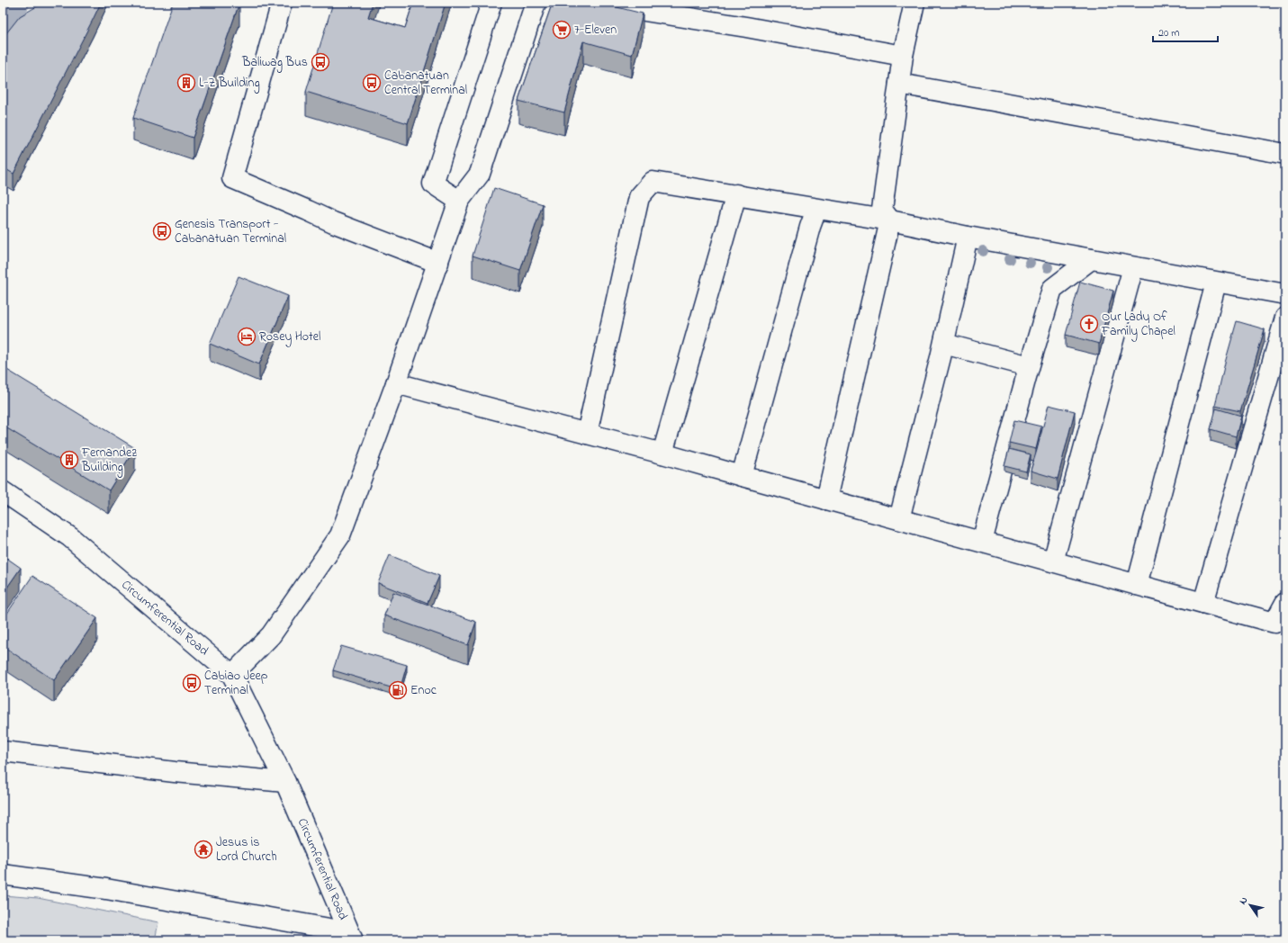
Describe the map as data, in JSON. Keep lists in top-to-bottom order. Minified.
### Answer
{"streets":{"street":["Circumferential Road"]},"places":{"supermarket":["7-Eleven"],"bus stop":["Baliwag Bus","Cabanatuan Central Terminal","Genesis Transport - Cabanatuan Terminal","Cabiao Jeep Terminal"],"building":["L-Z Building","Fernandez Building"],"church":["Our Lady Of Family Chapel"],"hotel":["Rosey Hotel"],"fuel station":["Enoc"],"temple":["Jesus is Lord Church"]},"scale_bar":"20 m","north":"top left"}
